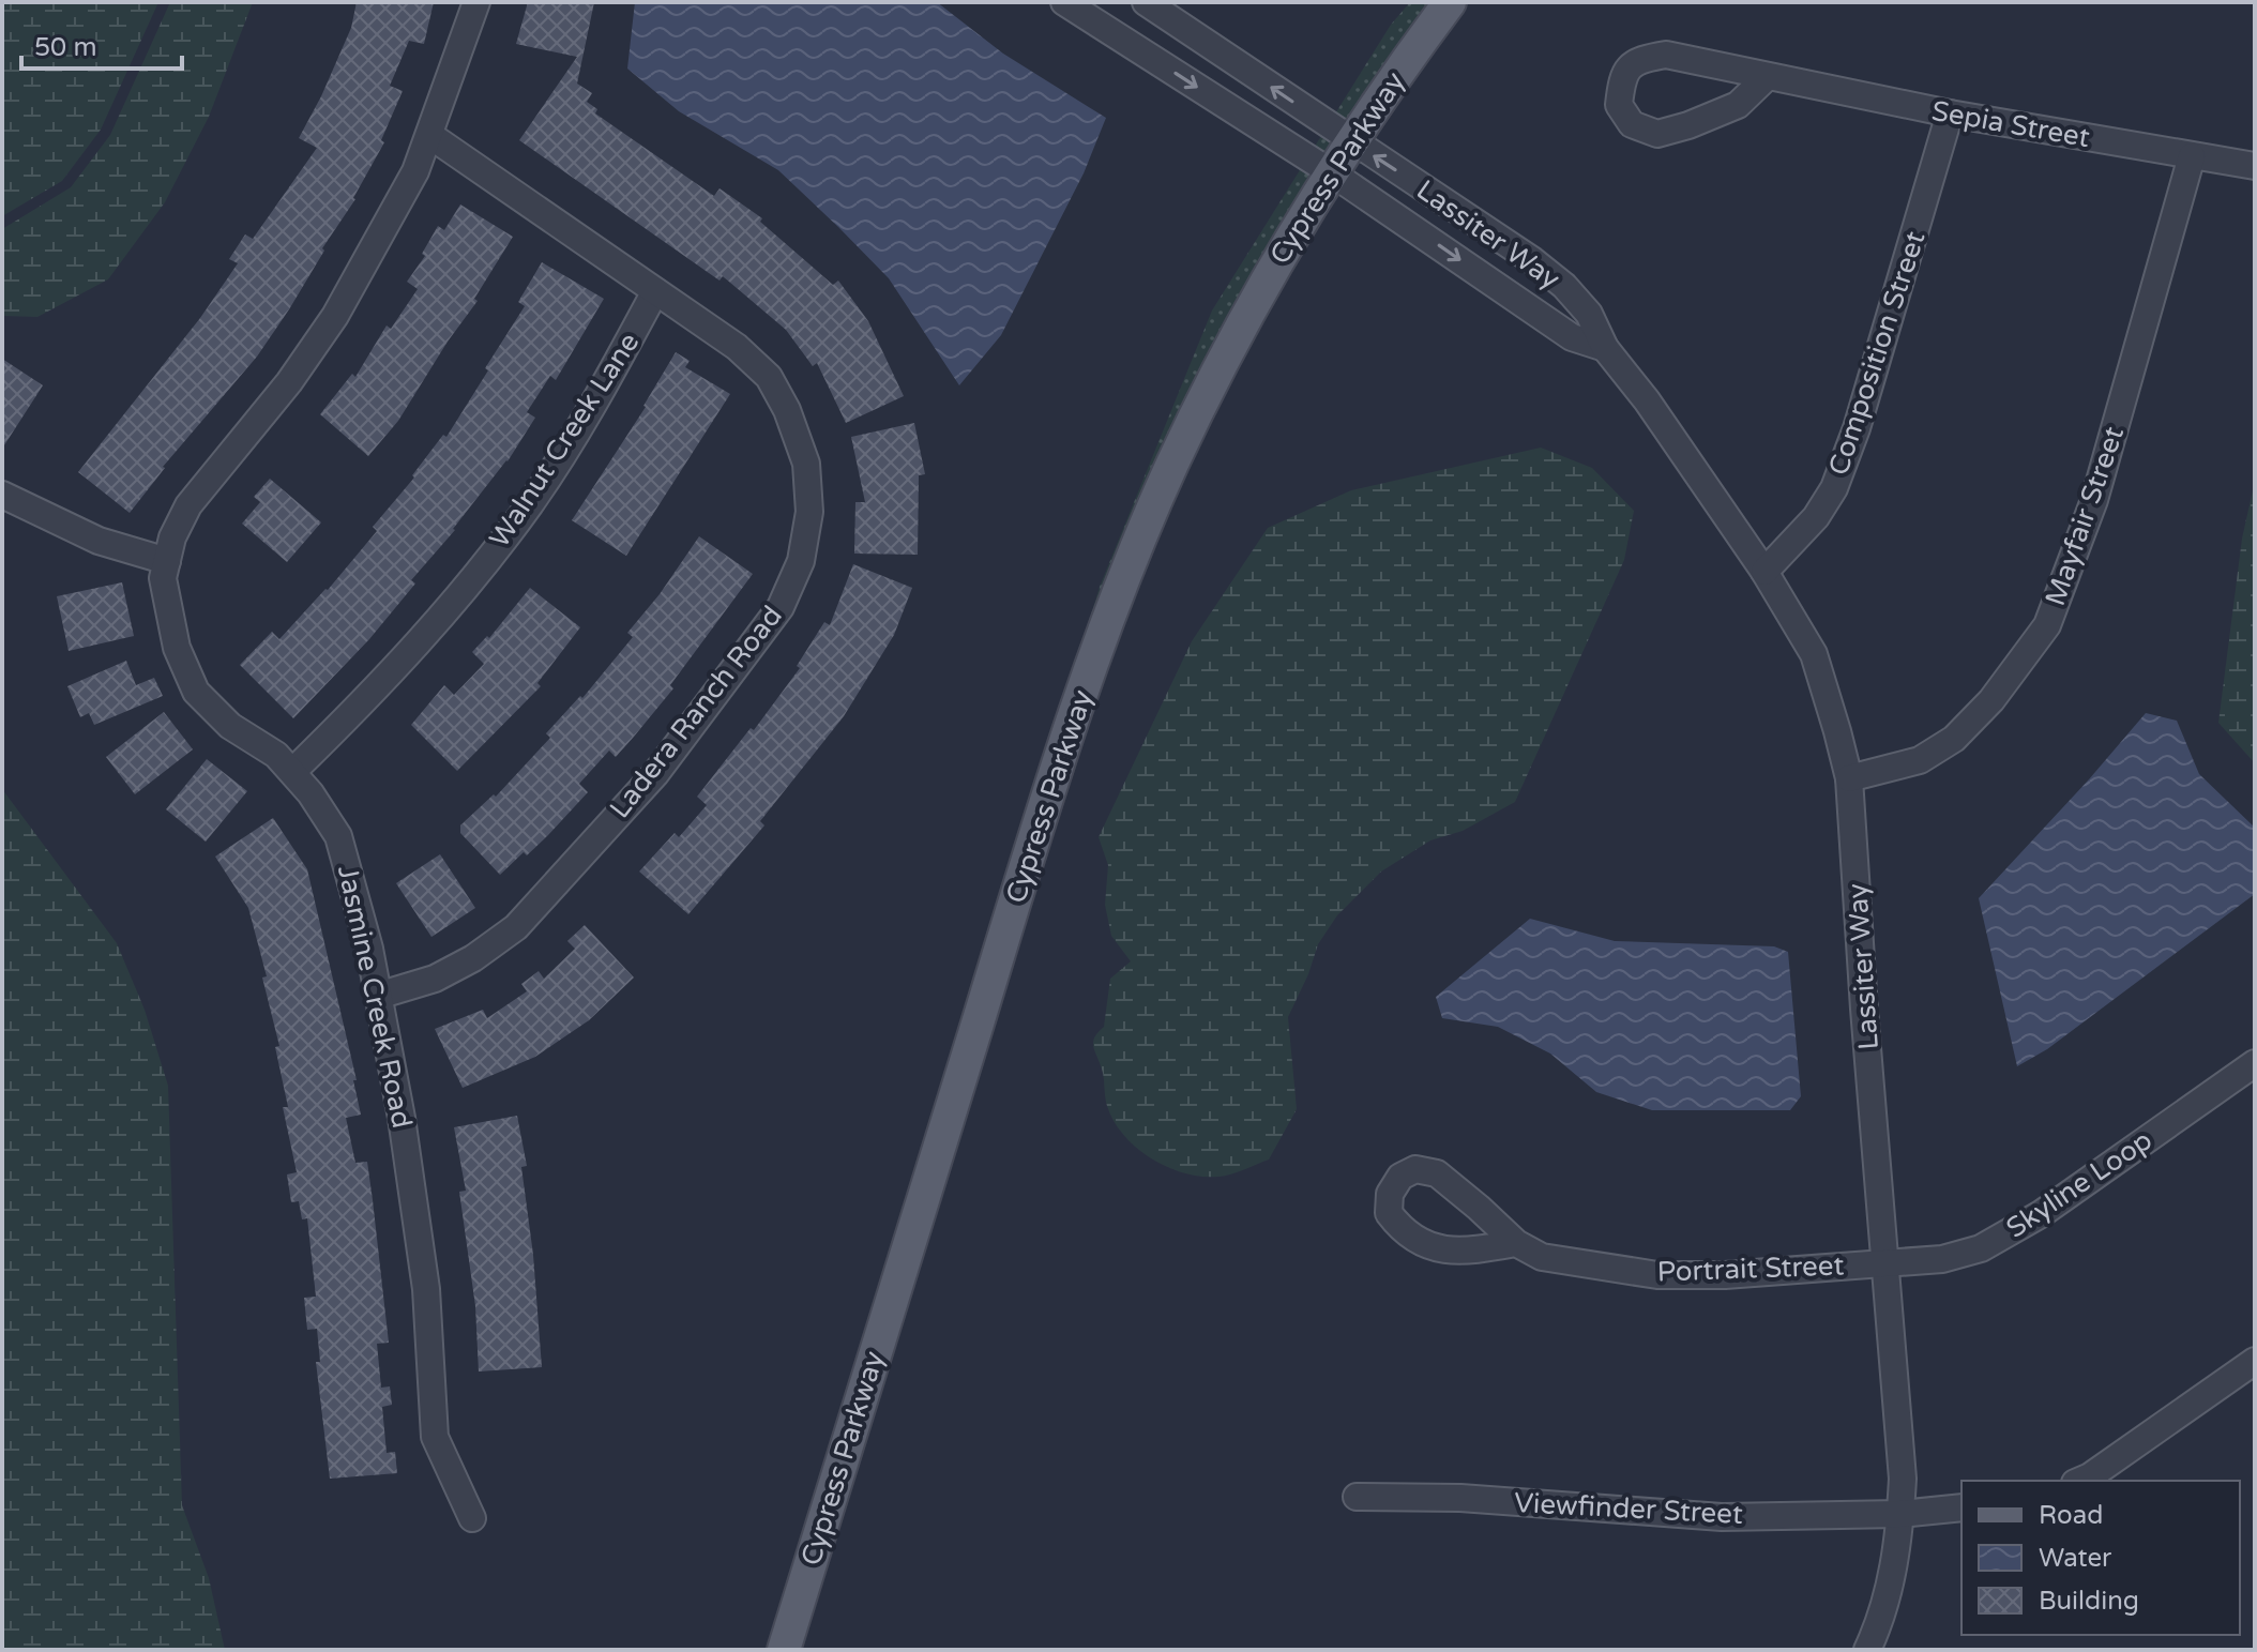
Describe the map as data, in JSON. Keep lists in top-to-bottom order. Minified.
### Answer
{"streets":{"main road":["Cypress Parkway"],"street":["Sepia Street","Lassiter Way","Composition Street","Walnut Creek Lane","Mayfair Street","Ladera Ranch Road","Jasmine Creek Road","Skyline Loop","Portrait Street","Viewfinder Street"]},"crossings":[["Sepia Street","Composition Street"],["Sepia Street","Mayfair Street"],["Cypress Parkway","Lassiter Way"],["Lassiter Way","Composition Street"],["Lassiter Way","Mayfair Street"],["Lassiter Way","Skyline Loop"],["Lassiter Way","Portrait Street"],["Lassiter Way","Viewfinder Street"],["Walnut Creek Lane","Ladera Ranch Road"],["Walnut Creek Lane","Jasmine Creek Road"],["Ladera Ranch Road","Jasmine Creek Road"],["Skyline Loop","Portrait Street"]],"legend":["Road","Water","Building"],"scale_bar":"50 m"}
